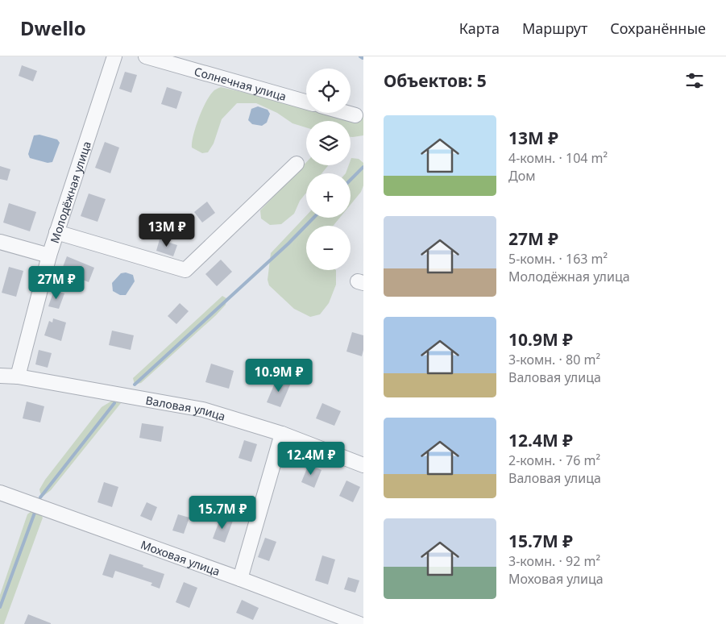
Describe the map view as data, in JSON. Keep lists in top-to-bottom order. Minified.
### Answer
{"streets":{"street":["Солнечная улица","Молодёжная улица","Валовая улица","Моховая улица"]},"crossings":[["Молодёжная улица","Валовая улица"]],"page":{"header":"Dwello","nav":["Карта","Маршрут","Сохранённые"],"heading":"Объектов: 5","map_buttons":["+","−"],"list":[{"name":"13M ₽","note":"4-комн. · 104 m² · Дом"},{"name":"27M ₽","note":"5-комн. · 163 m² · Молодёжная улица"},{"name":"10.9M ₽","note":"3-комн. · 80 m² · Валовая улица"},{"name":"12.4M ₽","note":"2-комн. · 76 m² · Валовая улица"},{"name":"15.7M ₽","note":"3-комн. · 92 m² · Моховая улица"}],"price":["13M ₽","27M ₽","10.9M ₽","12.4M ₽","15.7M ₽"]}}
